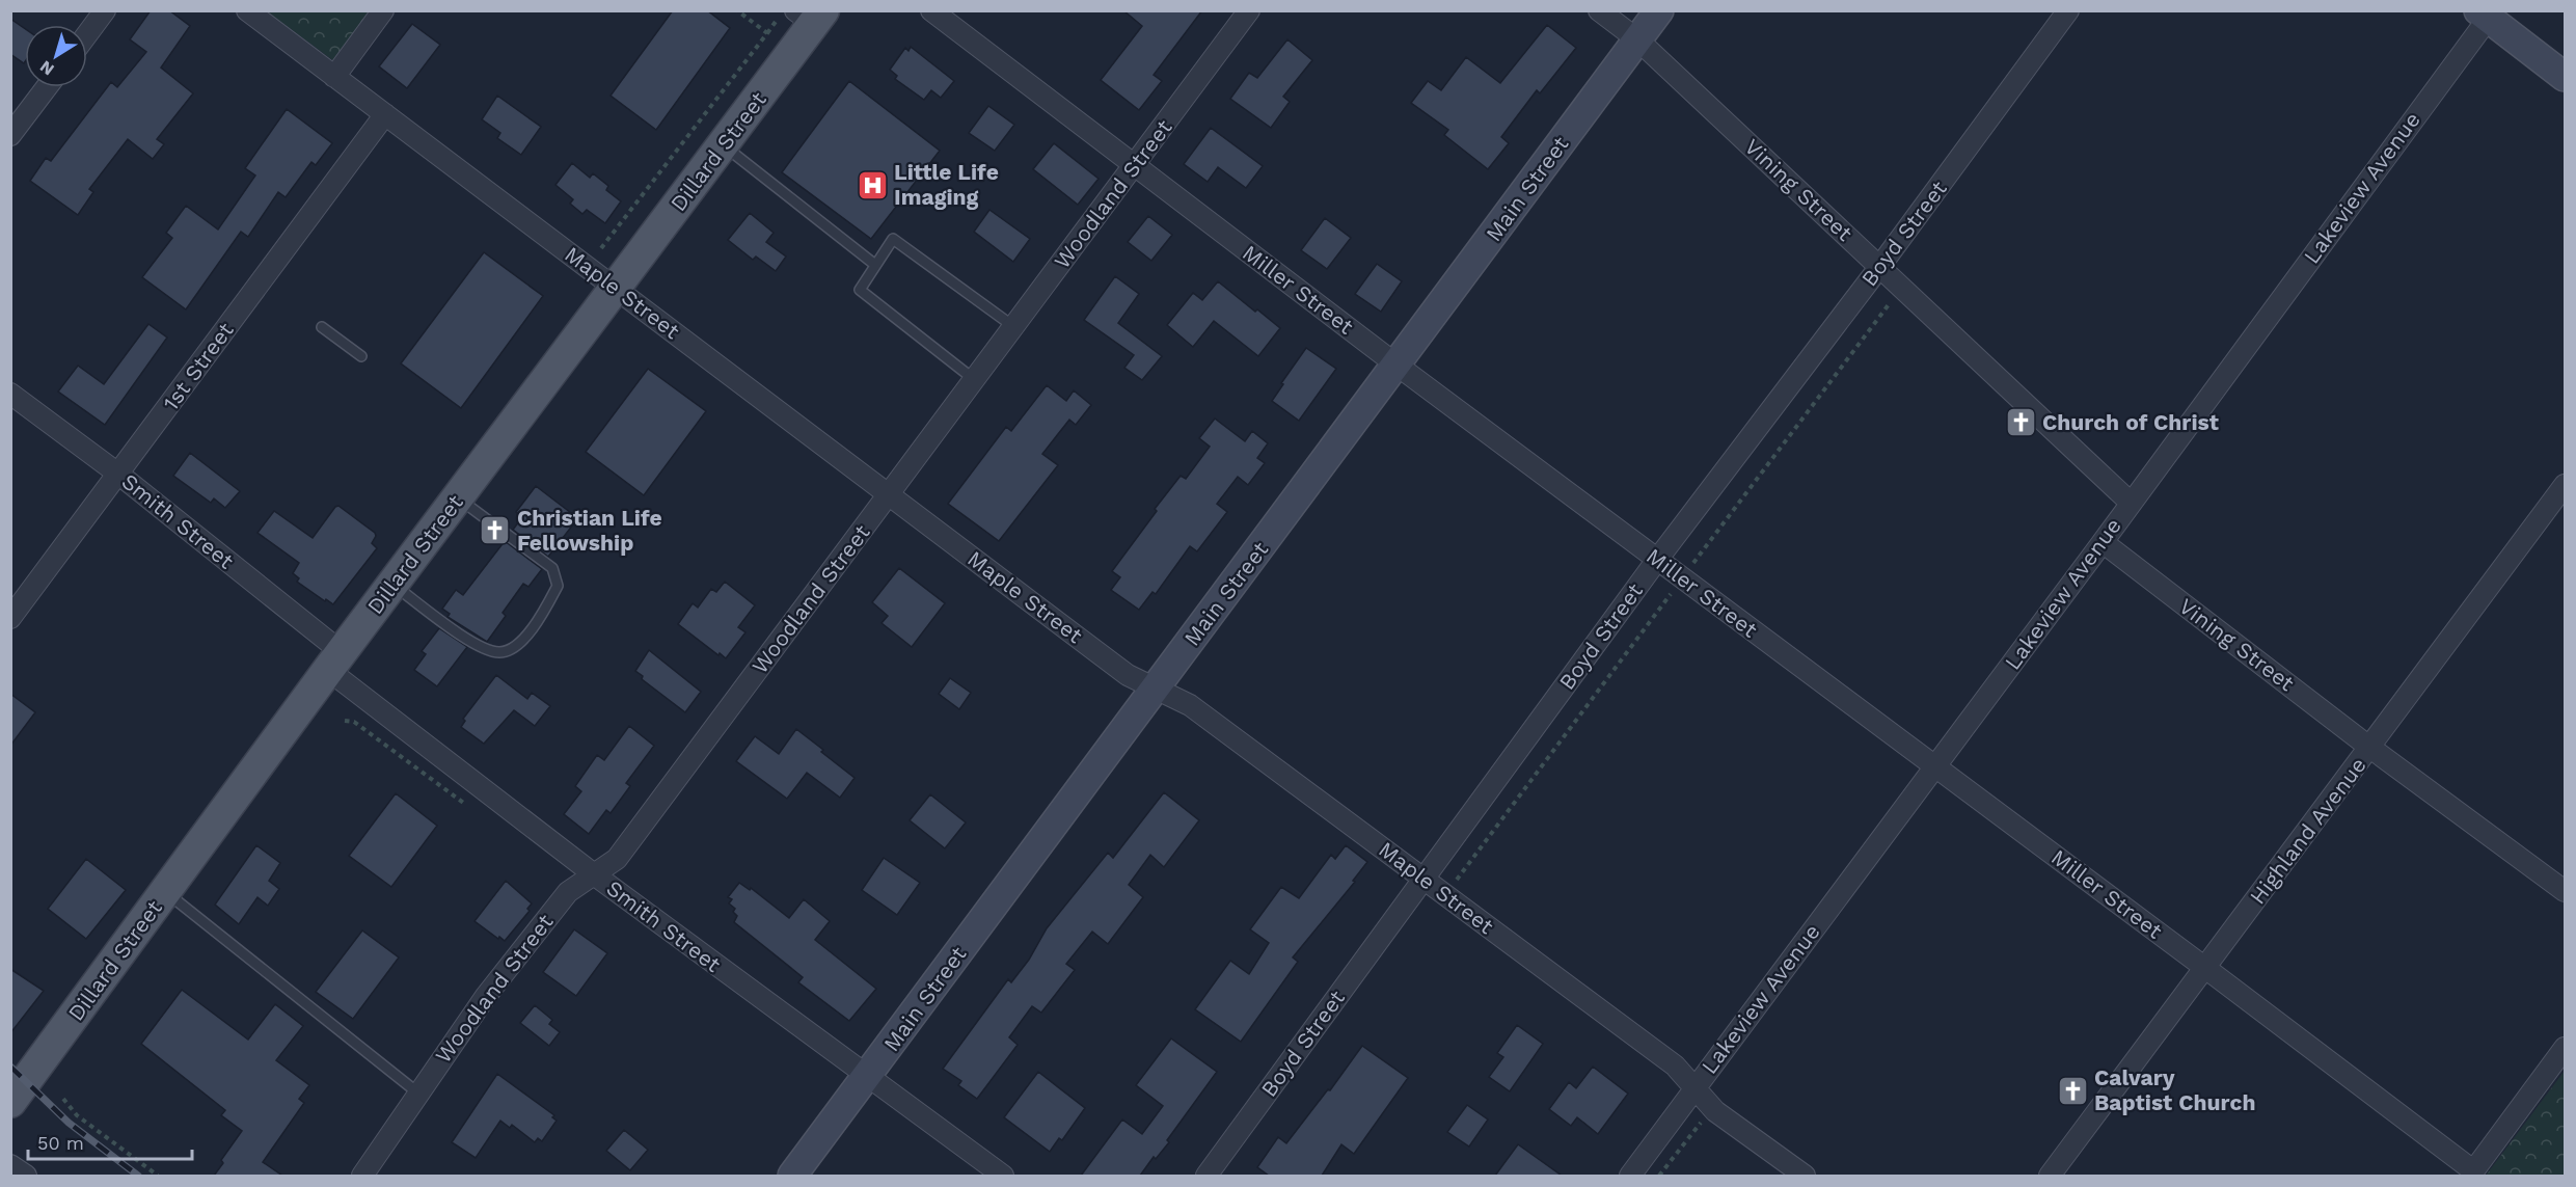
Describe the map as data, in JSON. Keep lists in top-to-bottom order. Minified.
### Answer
{"streets":{"main road":["Dillard Street","Main Street"],"street":["Lakeview Avenue","Vining Street","Woodland Street","Boyd Street","Miller Street","Maple Street","1st Street","Smith Street","Highland Avenue"]},"crossings":[["Dillard Street","Maple Street"],["Dillard Street","Smith Street"],["Lakeview Avenue","Vining Street"],["Lakeview Avenue","Miller Street"],["Lakeview Avenue","Maple Street"],["Main Street","Vining Street"],["Main Street","Miller Street"],["Main Street","Maple Street"],["Main Street","Smith Street"],["Vining Street","Boyd Street"],["Vining Street","Highland Avenue"],["Woodland Street","Miller Street"],["Woodland Street","Maple Street"],["Woodland Street","Smith Street"],["Boyd Street","Miller Street"],["Boyd Street","Maple Street"],["Miller Street","Highland Avenue"],["Maple Street","1st Street"],["1st Street","Smith Street"]],"places":{"hospital":["Little Life Imaging"],"church":["Church of Christ","Christian Life Fellowship","Calvary Baptist Church"]},"scale_bar":"50 m","north":"bottom left"}
